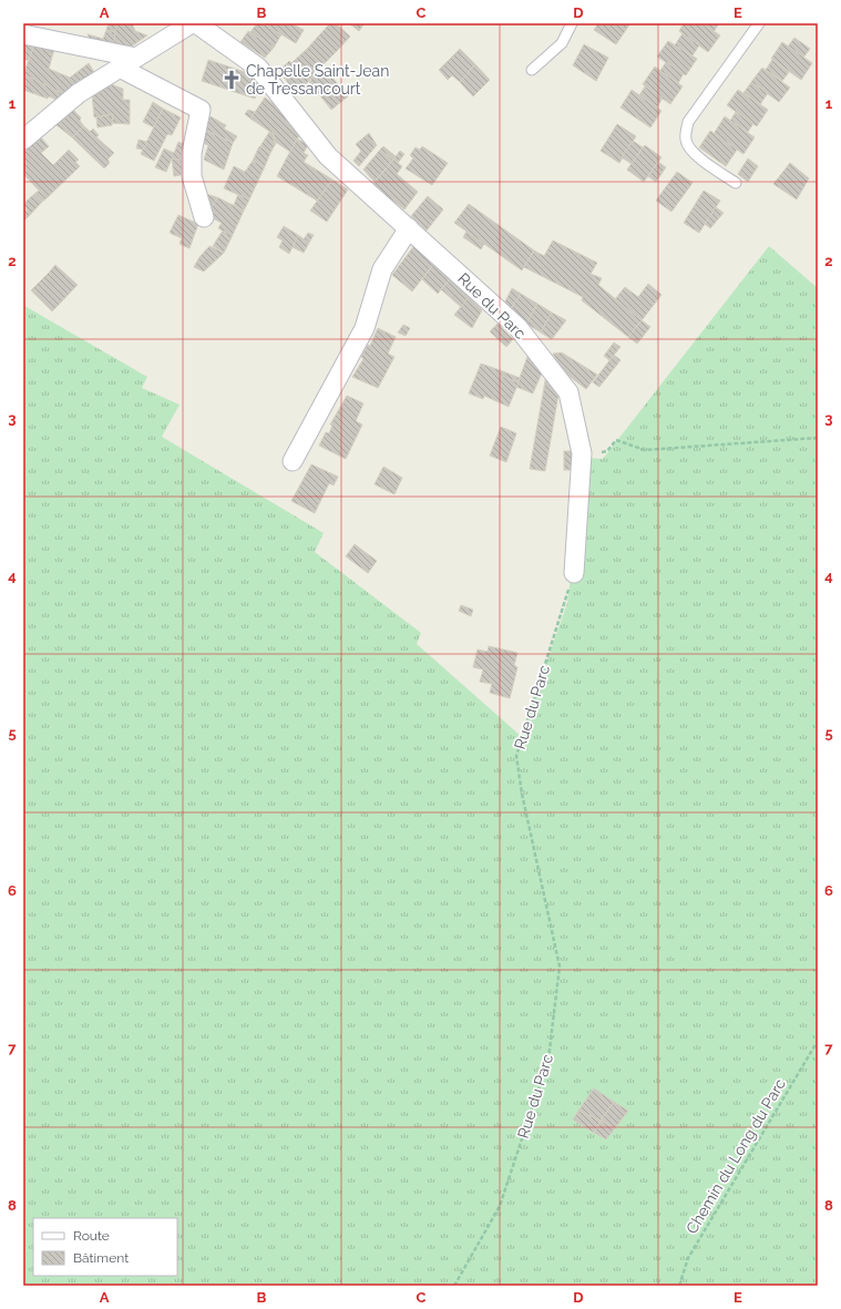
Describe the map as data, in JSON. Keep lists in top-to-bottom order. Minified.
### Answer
{"streets":{"street":["Rue du Parc"],"path":["Chemin du Long du Parc"]},"places":{"church":["Chapelle Saint-Jean de Tressancourt"]},"legend":["Route","Bâtiment"],"grid":{"columns":["A","B","C","D","E"],"rows":["1","2","3","4","5","6","7","8"]}}
